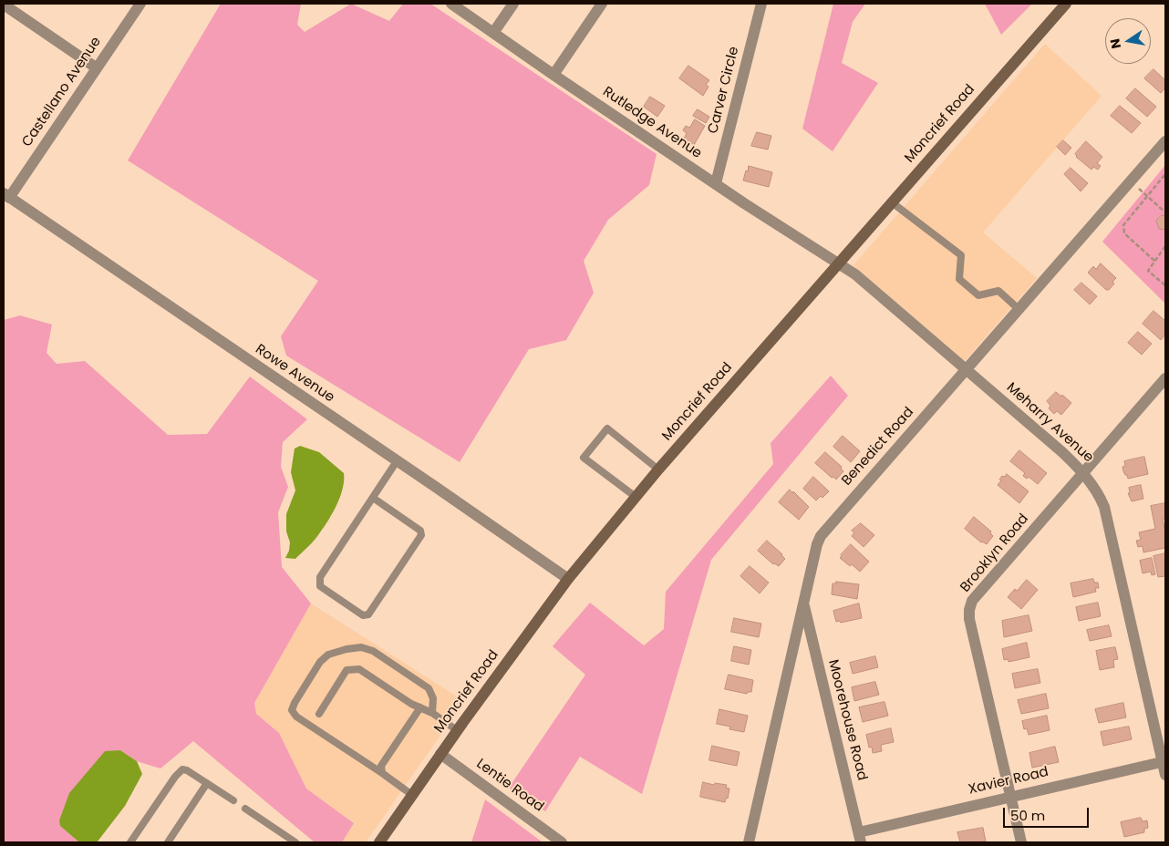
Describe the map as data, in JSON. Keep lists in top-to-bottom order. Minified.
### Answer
{"streets":{"main road":["Moncrief Road"],"street":["Carver Circle","Castellano Avenue","Rutledge Avenue","Rowe Avenue","Meharry Avenue","Benedict Road","Brooklyn Road","Moorehouse Road","Xavier Road","Lentie Road"]},"crossings":[["Carver Circle","Rutledge Avenue"],["Castellano Avenue","Rowe Avenue"],["Rutledge Avenue","Moncrief Road"],["Rutledge Avenue","Meharry Avenue"],["Moncrief Road","Rowe Avenue"],["Moncrief Road","Meharry Avenue"],["Moncrief Road","Lentie Road"],["Meharry Avenue","Benedict Road"],["Meharry Avenue","Brooklyn Road"],["Meharry Avenue","Xavier Road"],["Benedict Road","Moorehouse Road"],["Brooklyn Road","Xavier Road"],["Moorehouse Road","Xavier Road"]],"scale_bar":"50 m","north":"left"}
